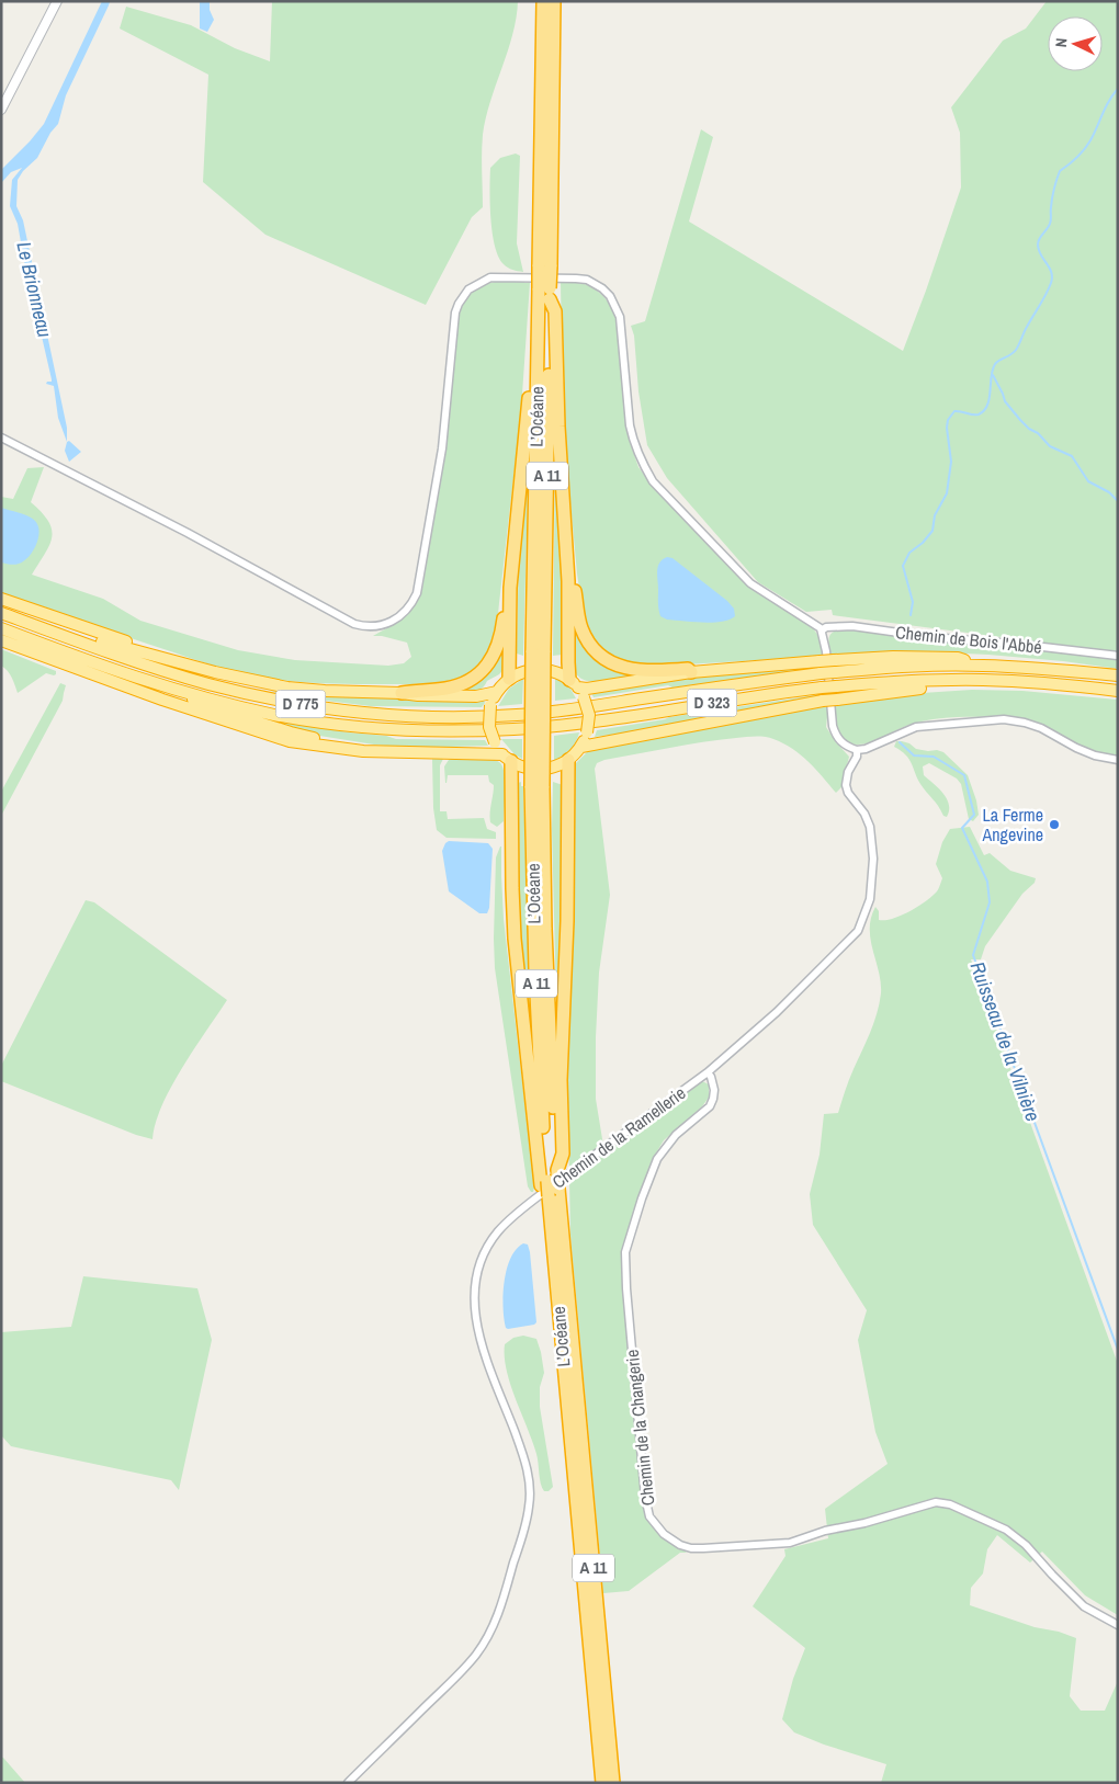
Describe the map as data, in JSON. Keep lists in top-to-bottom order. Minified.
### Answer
{"streets":{"highway":["L’Océane","A 11","D 323","D 775"],"street":["Chemin de Bois l'Abbé","Chemin de la Ramellerie","Chemin de la Changerie"]},"crossings":[["D 323","D 775"],["Chemin de la Ramellerie","Chemin de la Changerie"]],"water":["Le Brionneau","Ruisseau de la Vilnière"],"places":["La Ferme Angevine"],"north":"left"}
